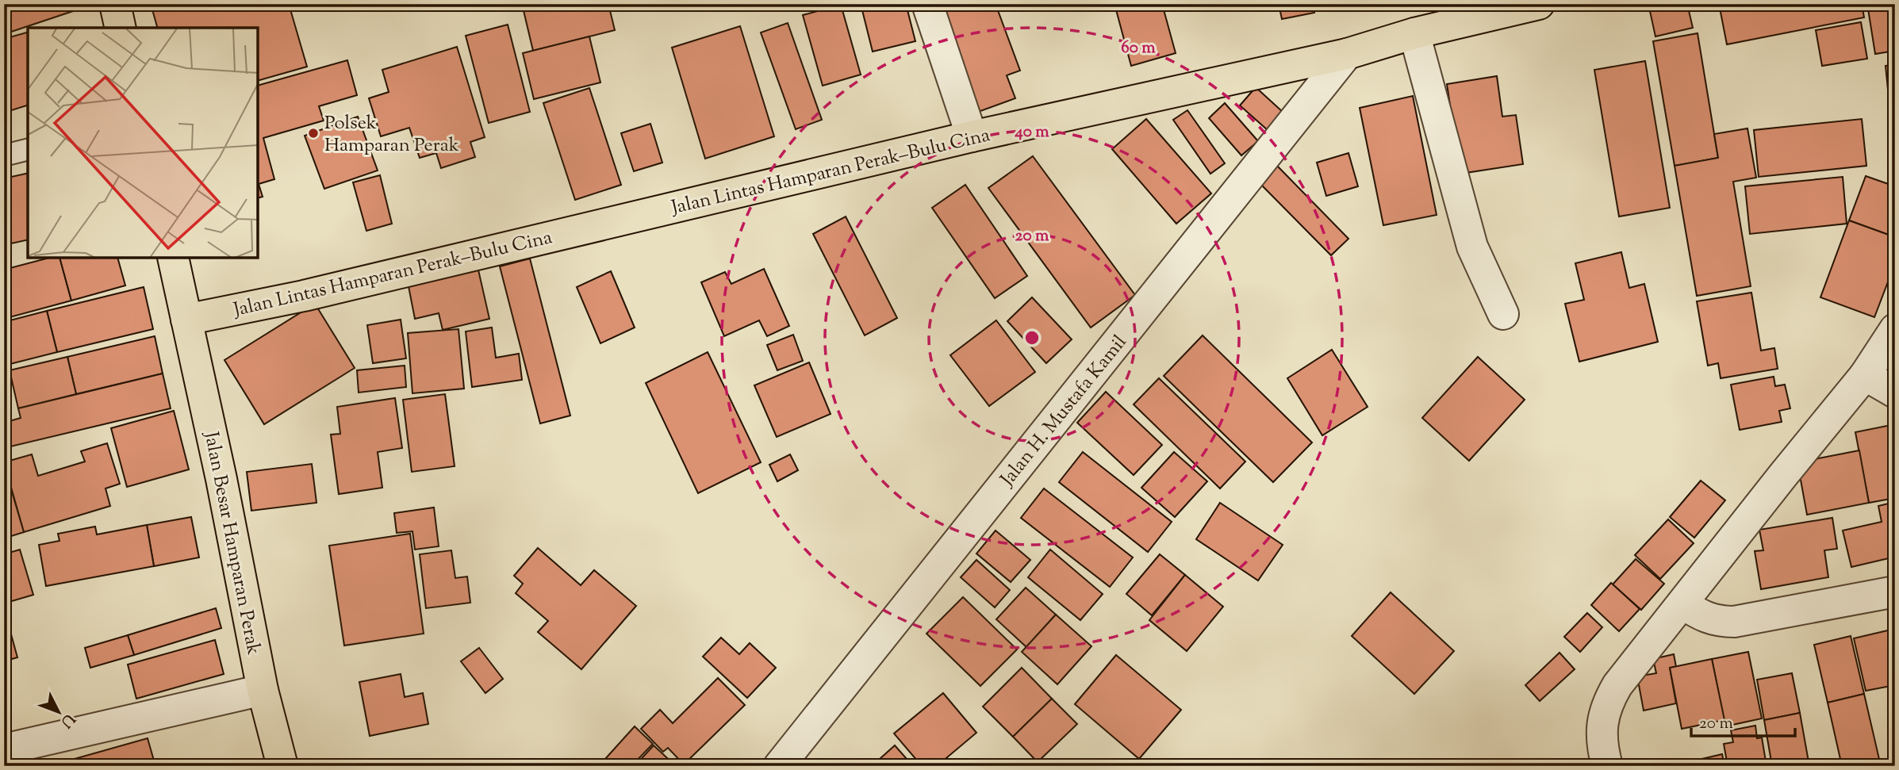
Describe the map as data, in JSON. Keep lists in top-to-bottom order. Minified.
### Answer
{"streets":{"main road":["Jalan Lintas Hamparan Perak–Bulu Cina","Jalan Besar Hamparan Perak"],"street":["Jalan H. Mustafa Kamil"]},"crossings":[["Jalan Lintas Hamparan Perak–Bulu Cina","Jalan H. Mustafa Kamil"],["Jalan Lintas Hamparan Perak–Bulu Cina","Jalan Besar Hamparan Perak"]],"places":["Polsek Hamparan Perak"],"scale_bar":"20 m","north":"bottom right","rings":["60 m","40 m","20 m"]}
